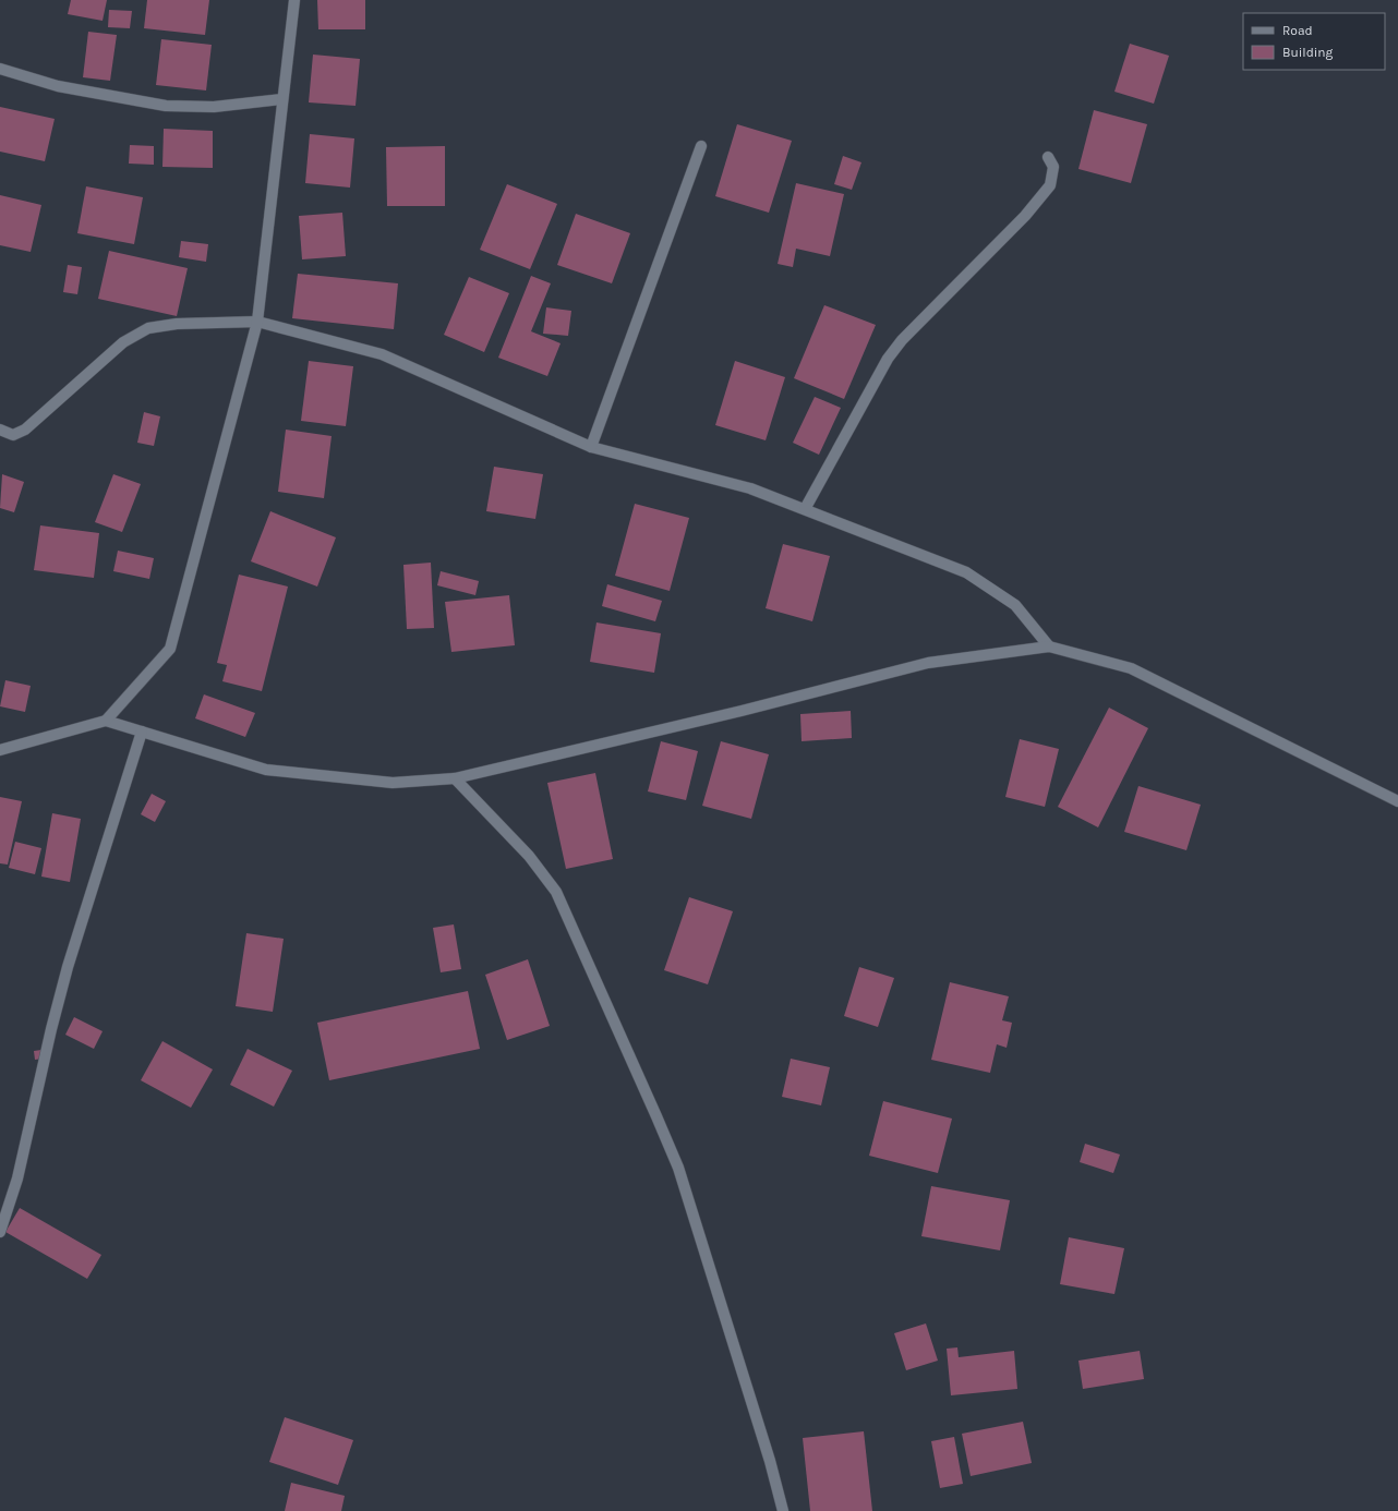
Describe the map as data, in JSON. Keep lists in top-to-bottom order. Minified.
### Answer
{"legend":["Road","Building"]}
